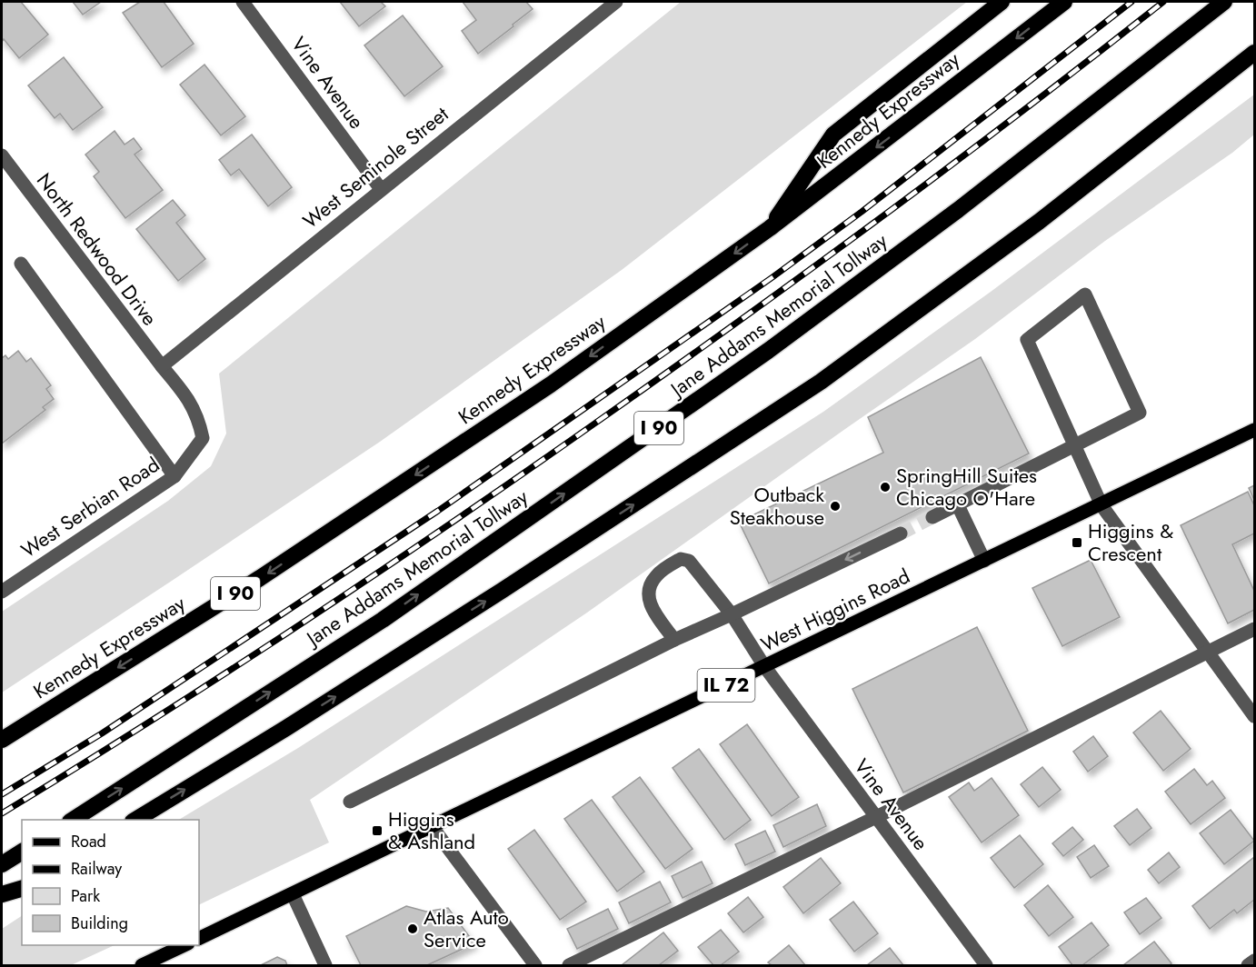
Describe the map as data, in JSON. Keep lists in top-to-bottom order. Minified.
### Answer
{"streets":{"highway":["Kennedy Expressway","Jane Addams Memorial Tollway","I 90"],"main road":["West Higgins Road","IL 72"],"street":["Vine Avenue","West Seminole Street","North Redwood Drive","West Serbian Road"]},"crossings":[["Vine Avenue","West Seminole Street"],["Vine Avenue","West Higgins Road"],["West Seminole Street","North Redwood Drive"],["West Seminole Street","West Serbian Road"],["North Redwood Drive","West Serbian Road"]],"places":{"other":["SpringHill Suites Chicago O'Hare","Outback Steakhouse","Atlas Auto Service"],"transit":["Higgins & Crescent","Higgins & Ashland"]},"legend":["Road","Railway","Park","Building"]}
